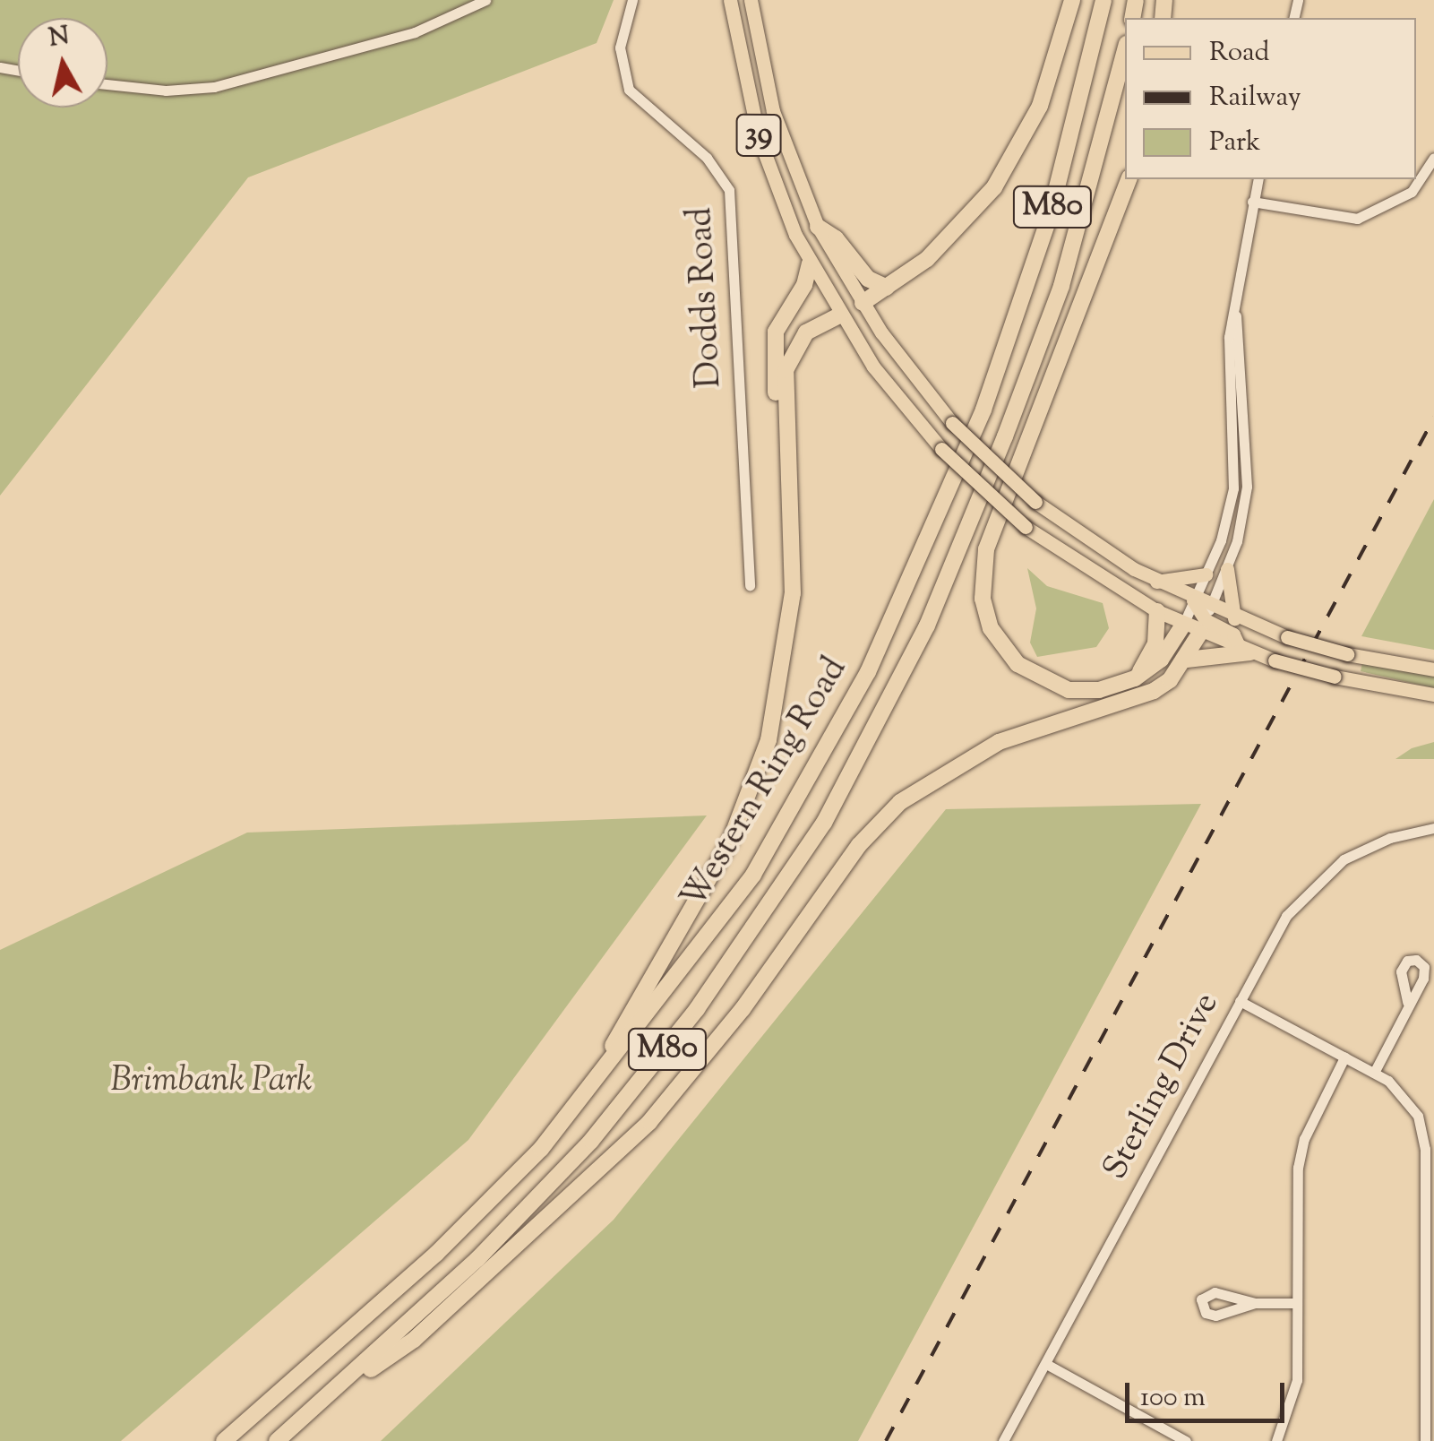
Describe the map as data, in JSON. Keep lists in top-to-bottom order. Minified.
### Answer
{"streets":{"highway":["M80","Western Ring Road"],"main road":["39"],"street":["Dodds Road","Sterling Drive"]},"parks":["Brimbank Park"],"legend":["Road","Railway","Park"],"scale_bar":"100 m","north":"top"}
